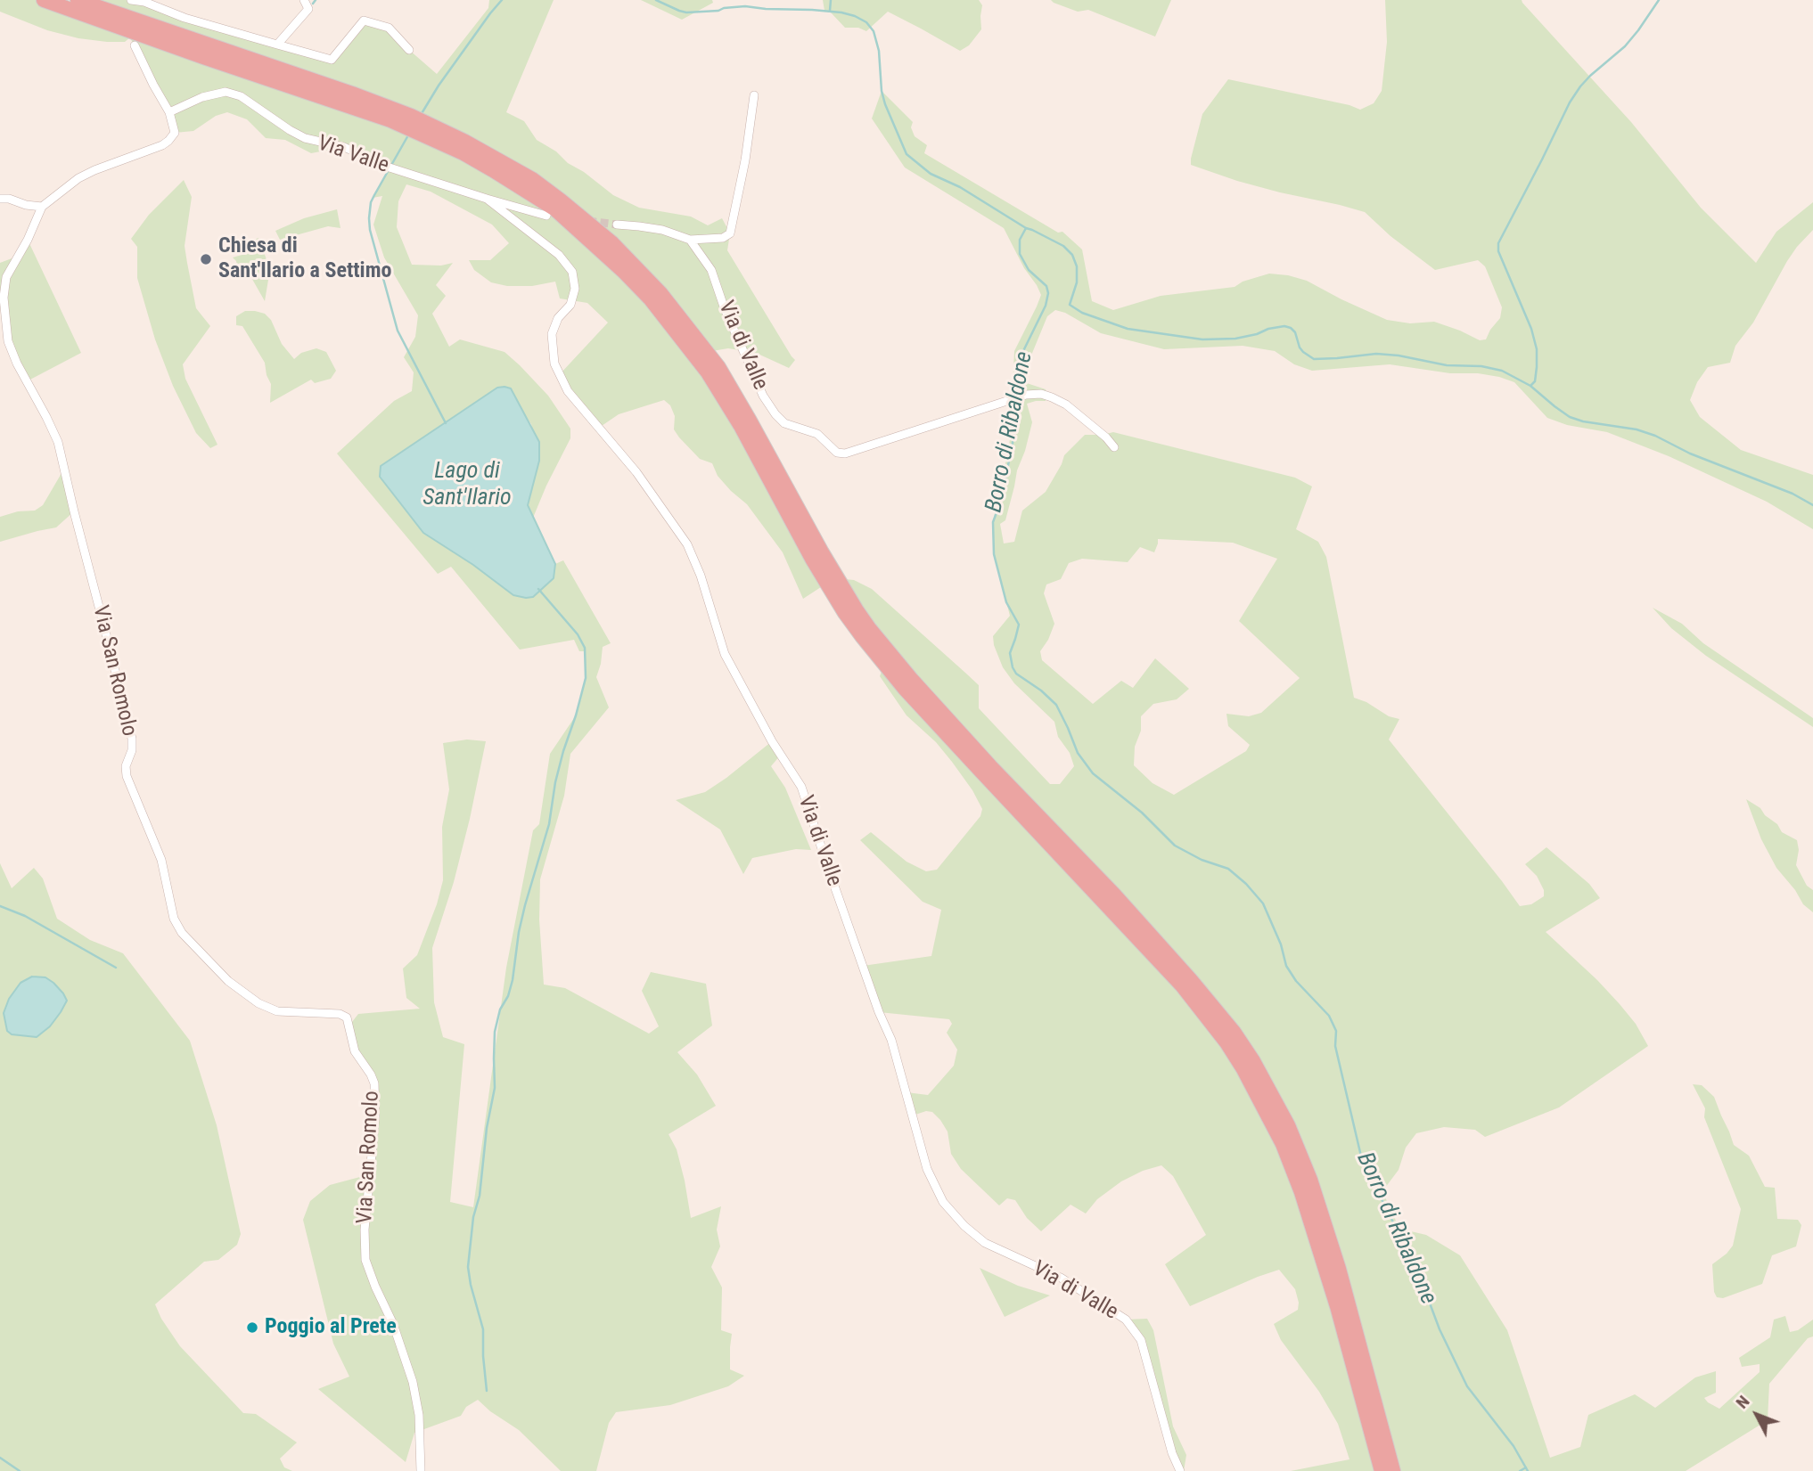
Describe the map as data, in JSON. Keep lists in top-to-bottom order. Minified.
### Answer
{"streets":{"street":["Via Valle","Via di Valle","Via San Romolo"]},"crossings":[["Via Valle","Via di Valle"]],"water":["Borro di Ribaldone","Lago di Sant'Ilario"],"places":["Chiesa di Sant'Ilario a Settimo","Poggio al Prete"],"north":"top left"}
